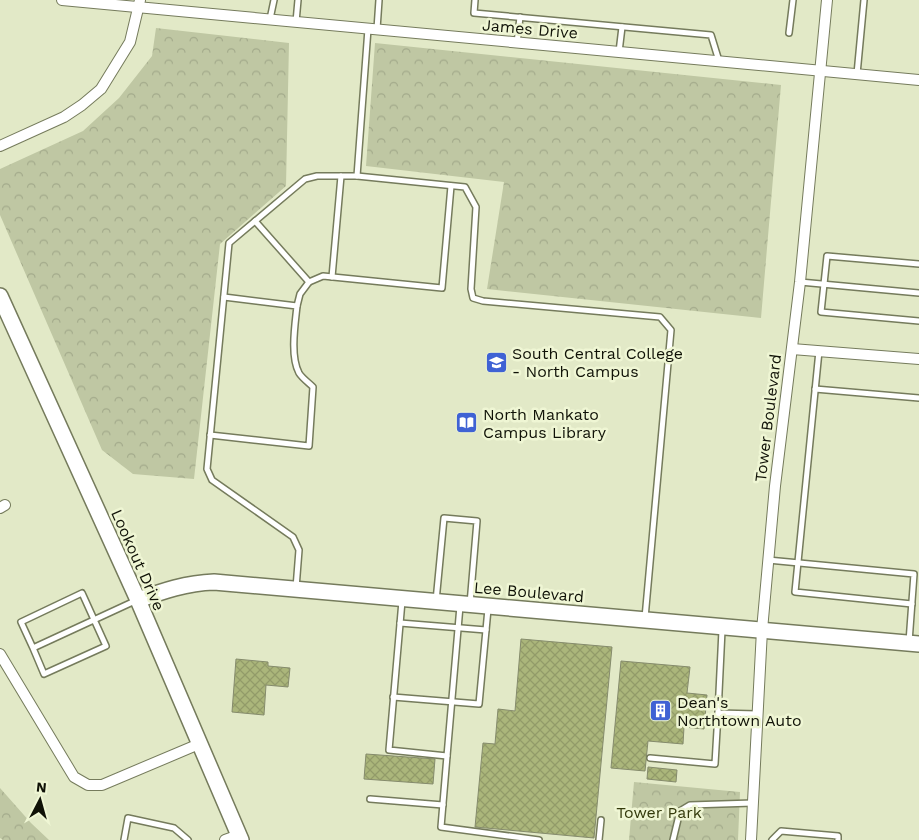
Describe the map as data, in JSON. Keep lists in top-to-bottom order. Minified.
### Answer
{"streets":{"street":["James Drive","Tower Boulevard","Lookout Drive","Lee Boulevard"]},"crossings":[["James Drive","Tower Boulevard"],["Tower Boulevard","Lee Boulevard"],["Lookout Drive","Lee Boulevard"]],"parks":["Tower Park"],"places":{"school or university":["South Central College - North Campus"],"library":["North Mankato Campus Library"],"building":["Dean's Northtown Auto"]},"north":"top"}
